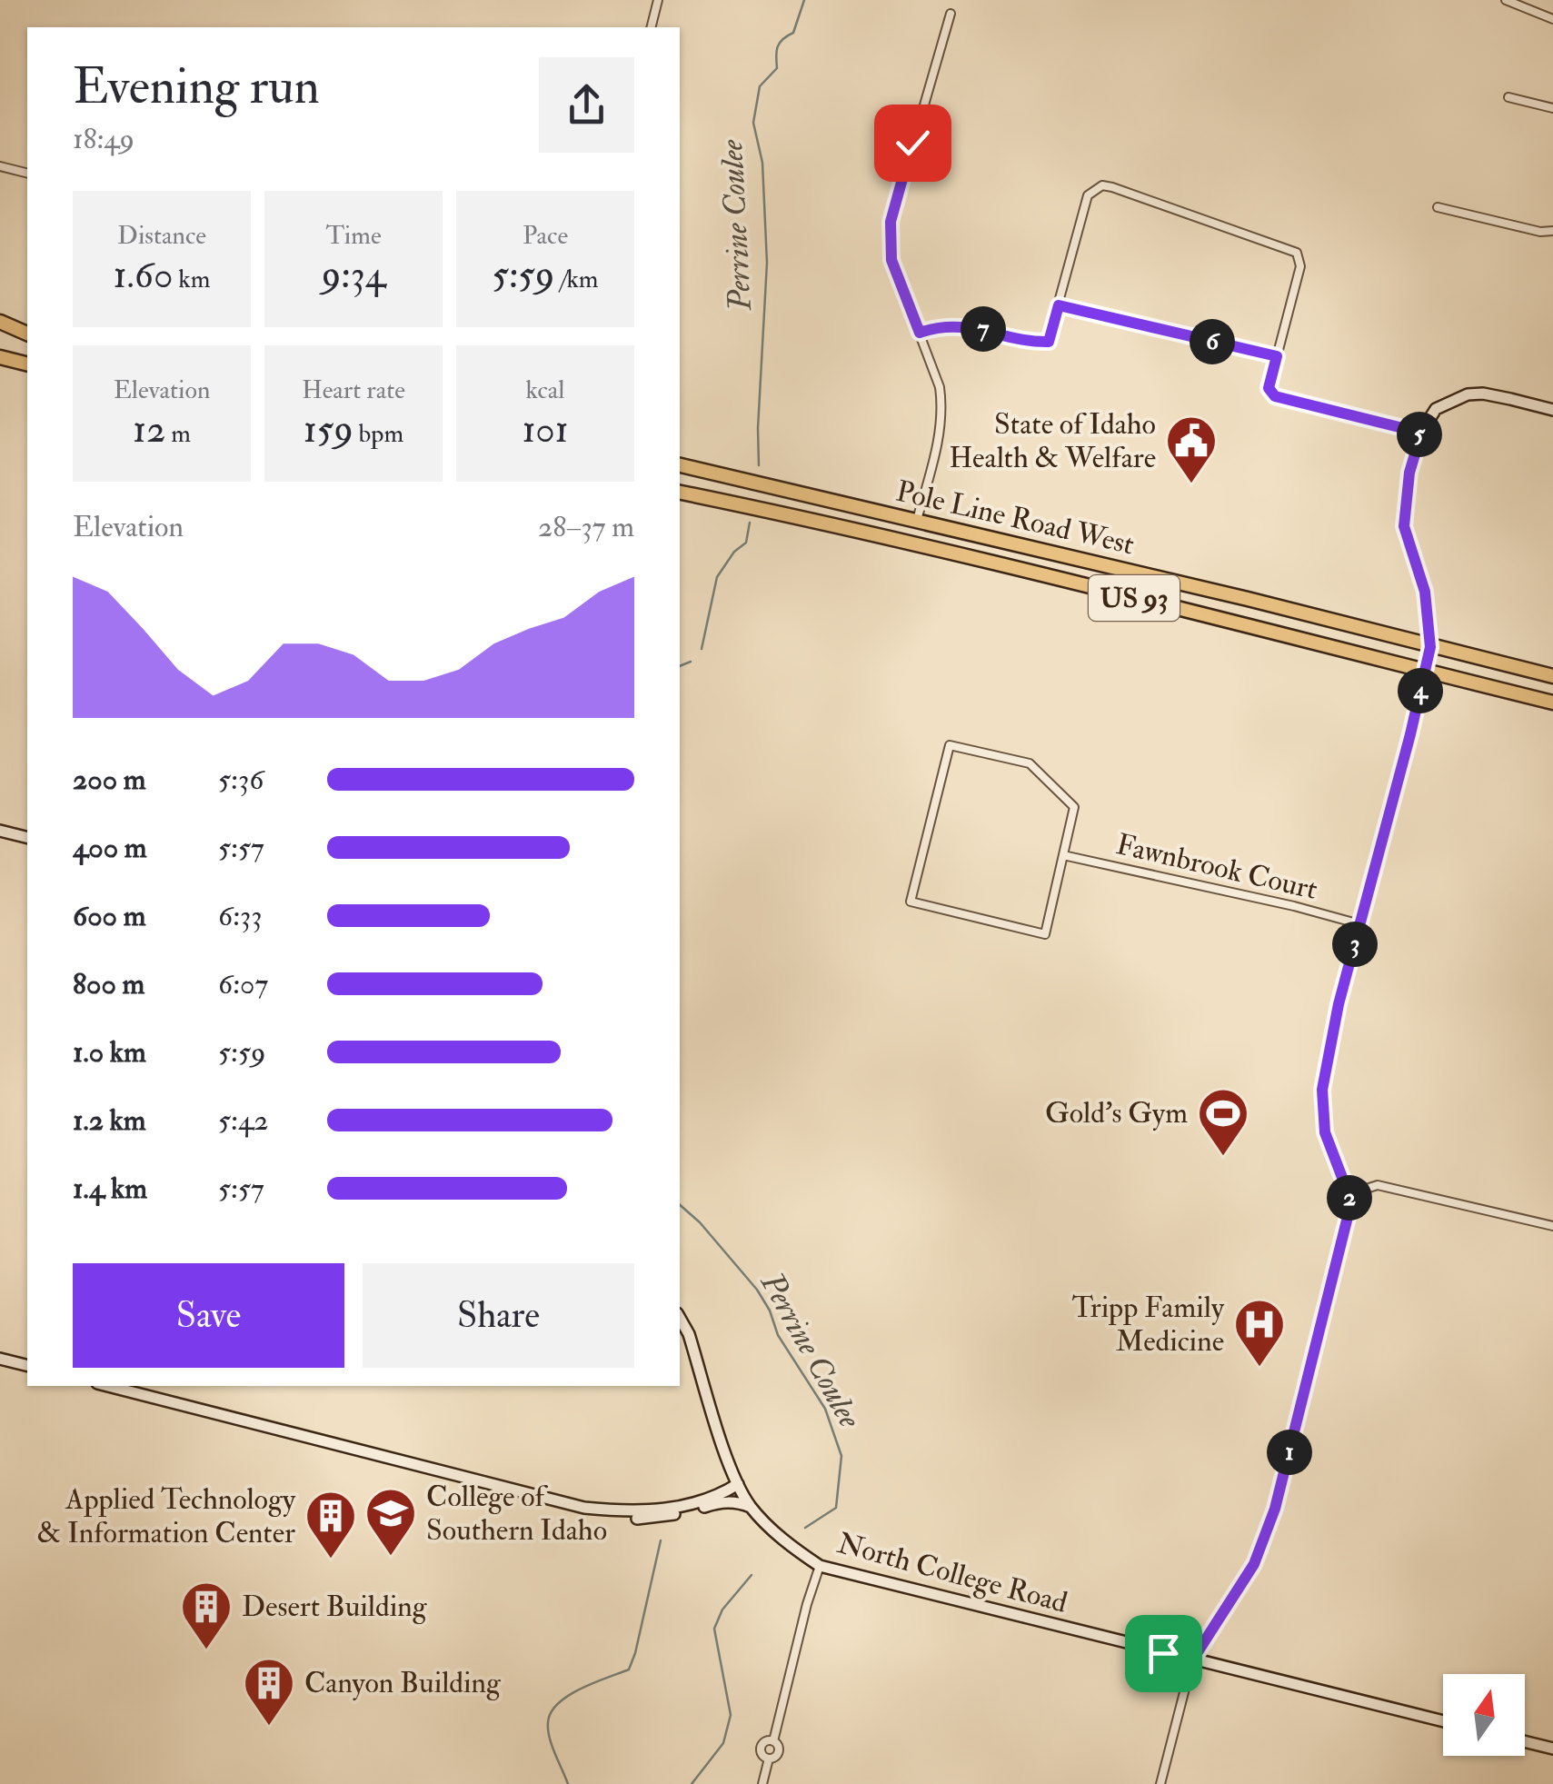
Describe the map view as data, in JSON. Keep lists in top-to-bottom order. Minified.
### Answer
{"streets":{"highway":["Pole Line Road West","US 93"],"street":["Fawnbrook Court","North College Road"]},"water":["Perrine Coulee"],"places":{"public building":["State of Idaho Health & Welfare"],"sports":["Gold's Gym"],"hospital":["Tripp Family Medicine"],"school or university":["College of Southern Idaho"],"building":["Applied Technology & Information Center","Desert Building","Canyon Building"]},"north":"top","page":{"heading":["Evening run","18:49"],"stats":[["Distance","1.60 km"],["Time","9:34"],["Pace","5:59 /km"],["Elevation","12 m"],["Heart rate","159 bpm"],["kcal","101"]],"pins":["7","6","5","4","3","2","1"],"chart":["Elevation","28–37 m"],"list":[{"name":"200 m","note":"5:36"},{"name":"400 m","note":"5:57"},{"name":"600 m","note":"6:33"},{"name":"800 m","note":"6:07"},{"name":"1.0 km","note":"5:59"},{"name":"1.2 km","note":"5:42"},{"name":"1.4 km","note":"5:57"}],"buttons":["Save","Share"]}}
